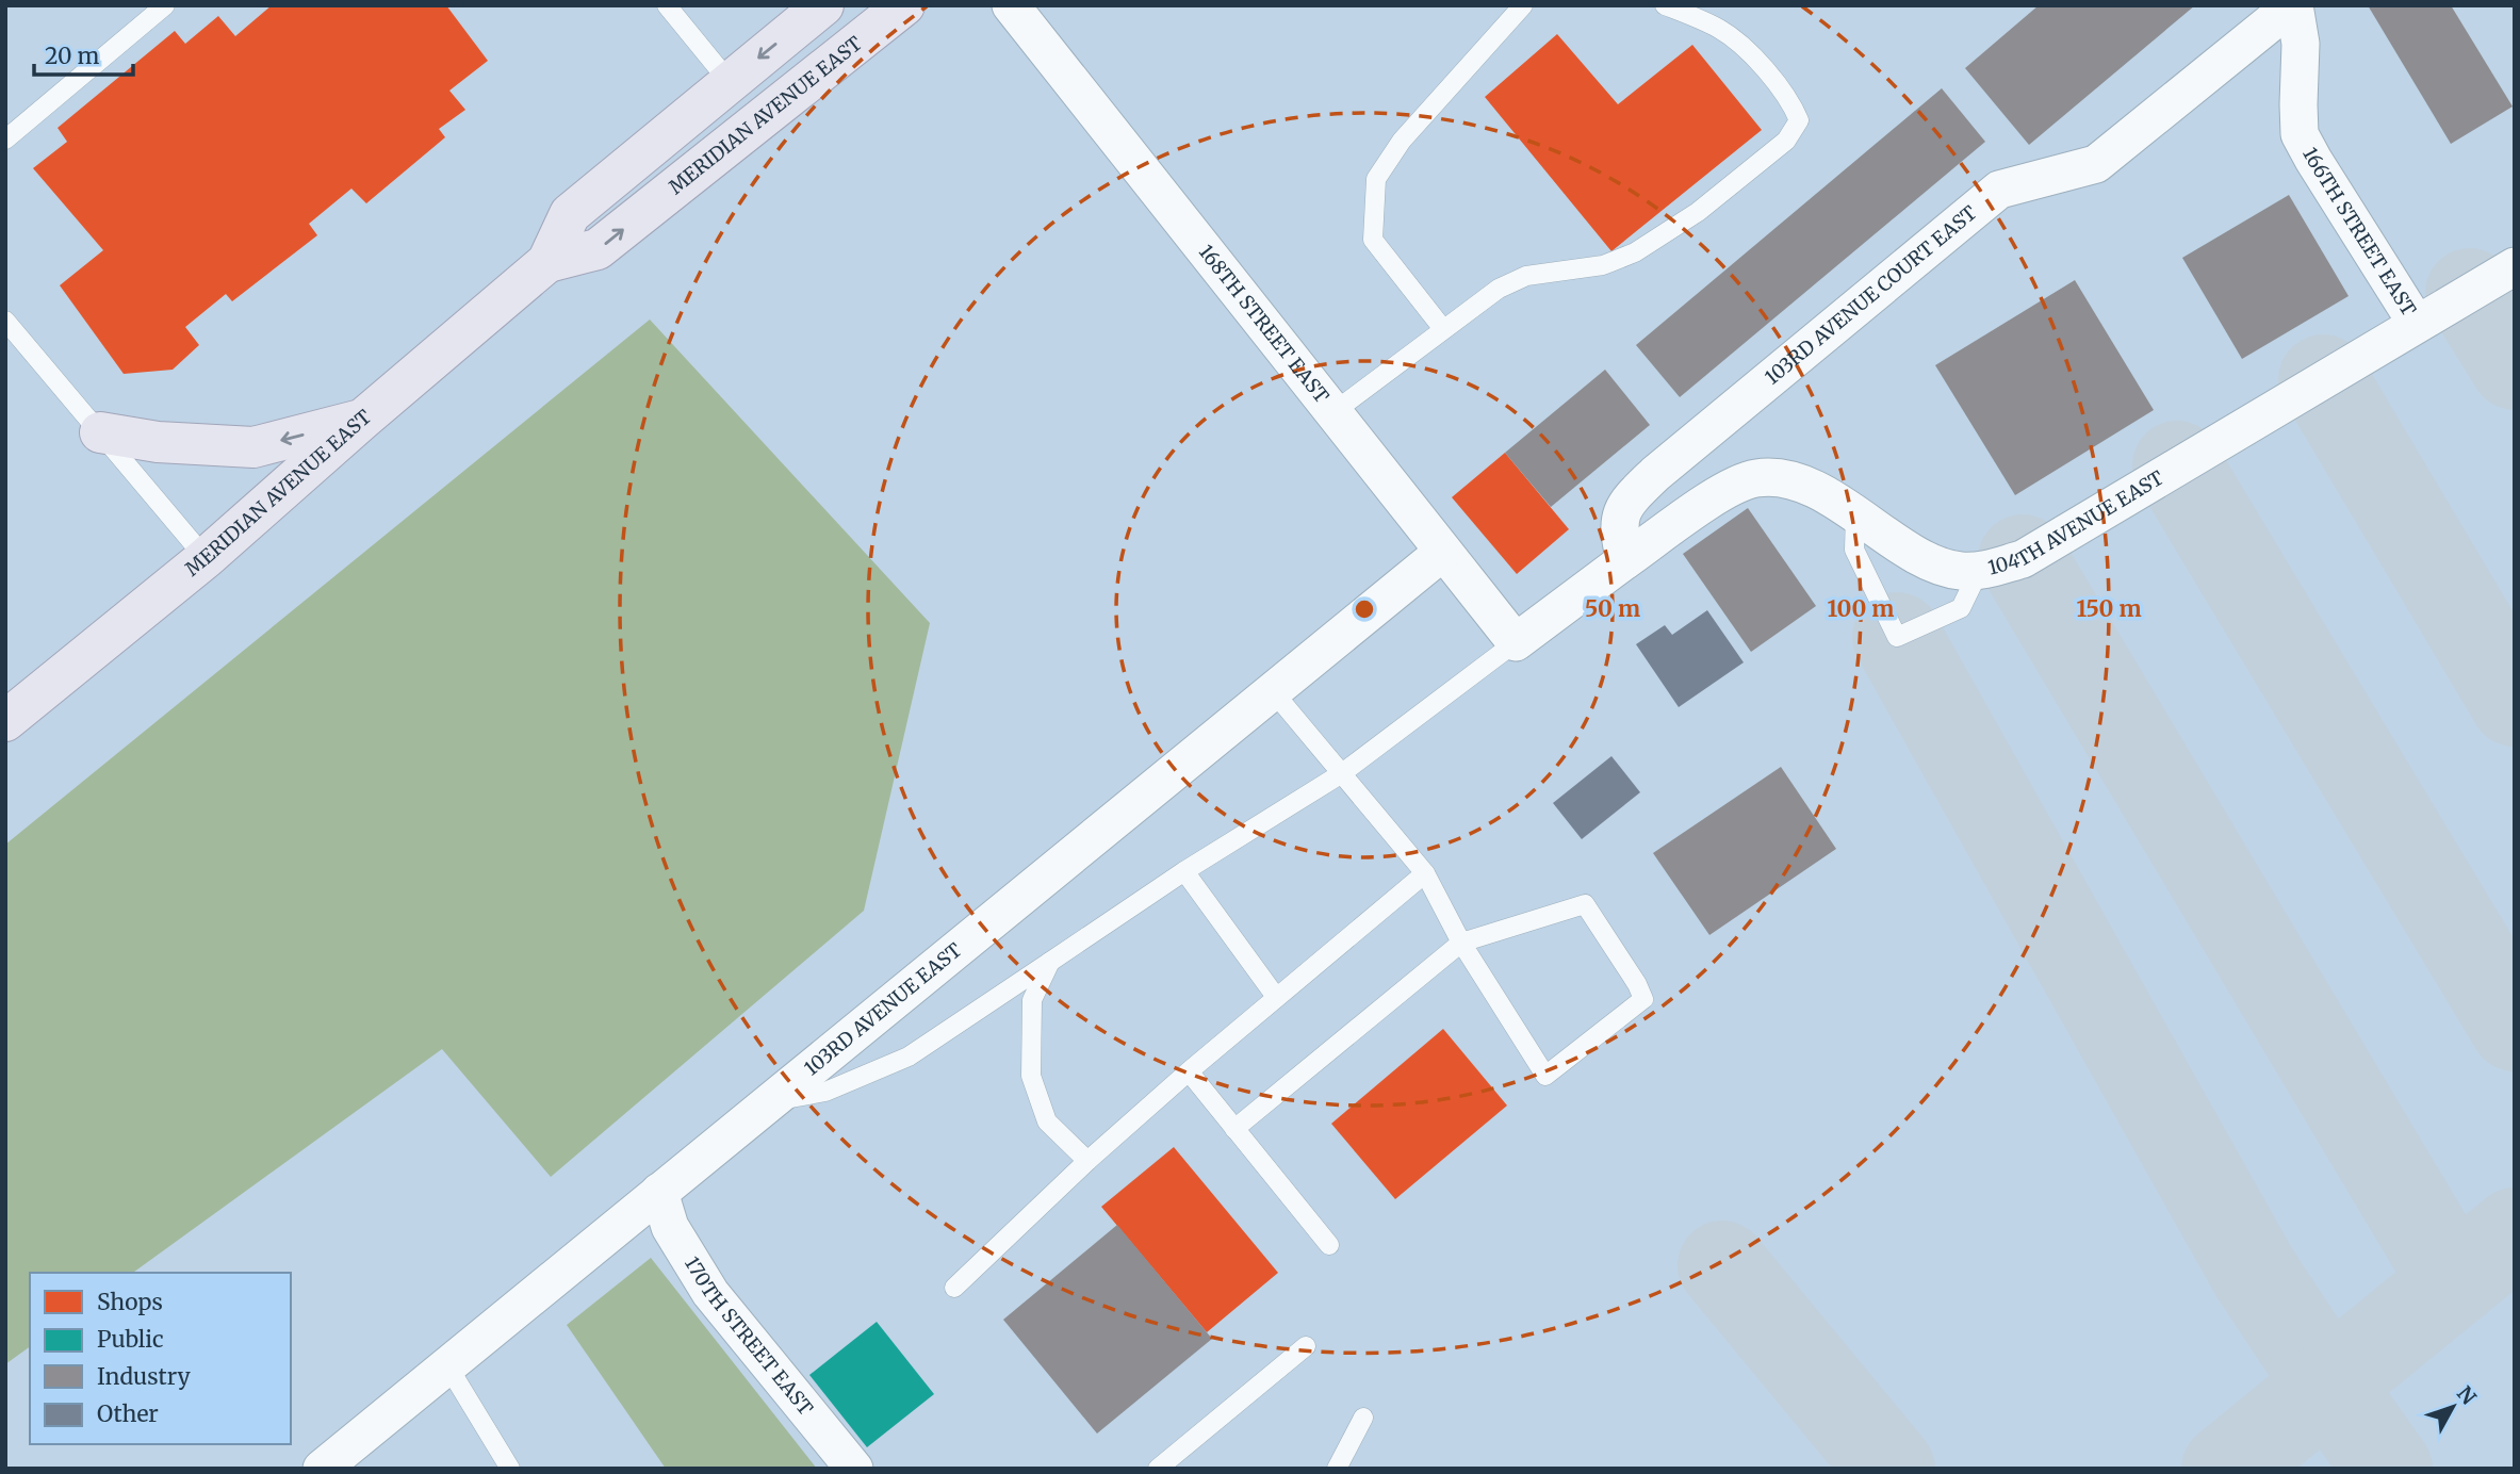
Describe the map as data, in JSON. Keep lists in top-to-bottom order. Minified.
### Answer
{"streets":{"main road":["MERIDIAN AVENUE EAST"],"street":["166TH STREET EAST","103RD AVENUE COURT EAST","168TH STREET EAST","104TH AVENUE EAST","103RD AVENUE EAST","170TH STREET EAST"]},"crossings":[["166TH STREET EAST","103RD AVENUE COURT EAST"],["166TH STREET EAST","104TH AVENUE EAST"],["103RD AVENUE COURT EAST","104TH AVENUE EAST"],["168TH STREET EAST","103RD AVENUE EAST"],["103RD AVENUE EAST","170TH STREET EAST"]],"legend":["Shops","Public","Industry","Other"],"scale_bar":"20 m","north":"top right","rings":["50 m","100 m","150 m"]}
